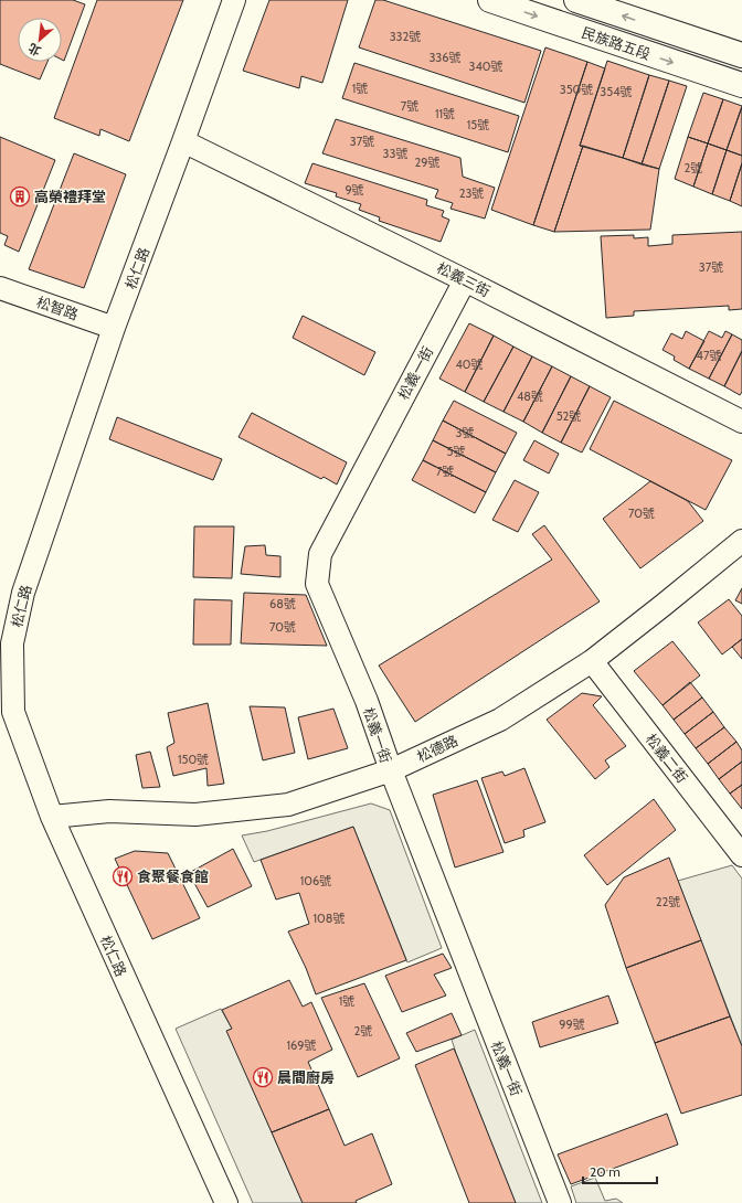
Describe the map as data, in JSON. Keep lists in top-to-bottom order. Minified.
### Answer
{"streets":{"main road":["民族路五段"],"street":["松仁路","松義三街","松智路","松義一街","松德路","松義二街"]},"crossings":[["松仁路","松義三街"],["松仁路","松智路"],["松仁路","松德路"],["松義三街","松義一街"],["松義一街","松德路"],["松德路","松義二街"]],"places":{"building":["高榮禮拜堂"],"restaurant":["食聚餐食館","晨間廚房"]},"house_numbers":["332號","336號","340號","1號","350號","354號","7號","11號","15號","37號","33號","29號","2號","9號","23號","37號","47號","40號","48號","52號","3號","5號","7號","70號","68號","70號","150號","106號","22號","108號","1號","99號","2號","169號"],"scale_bar":"20 m","north":"bottom left"}
